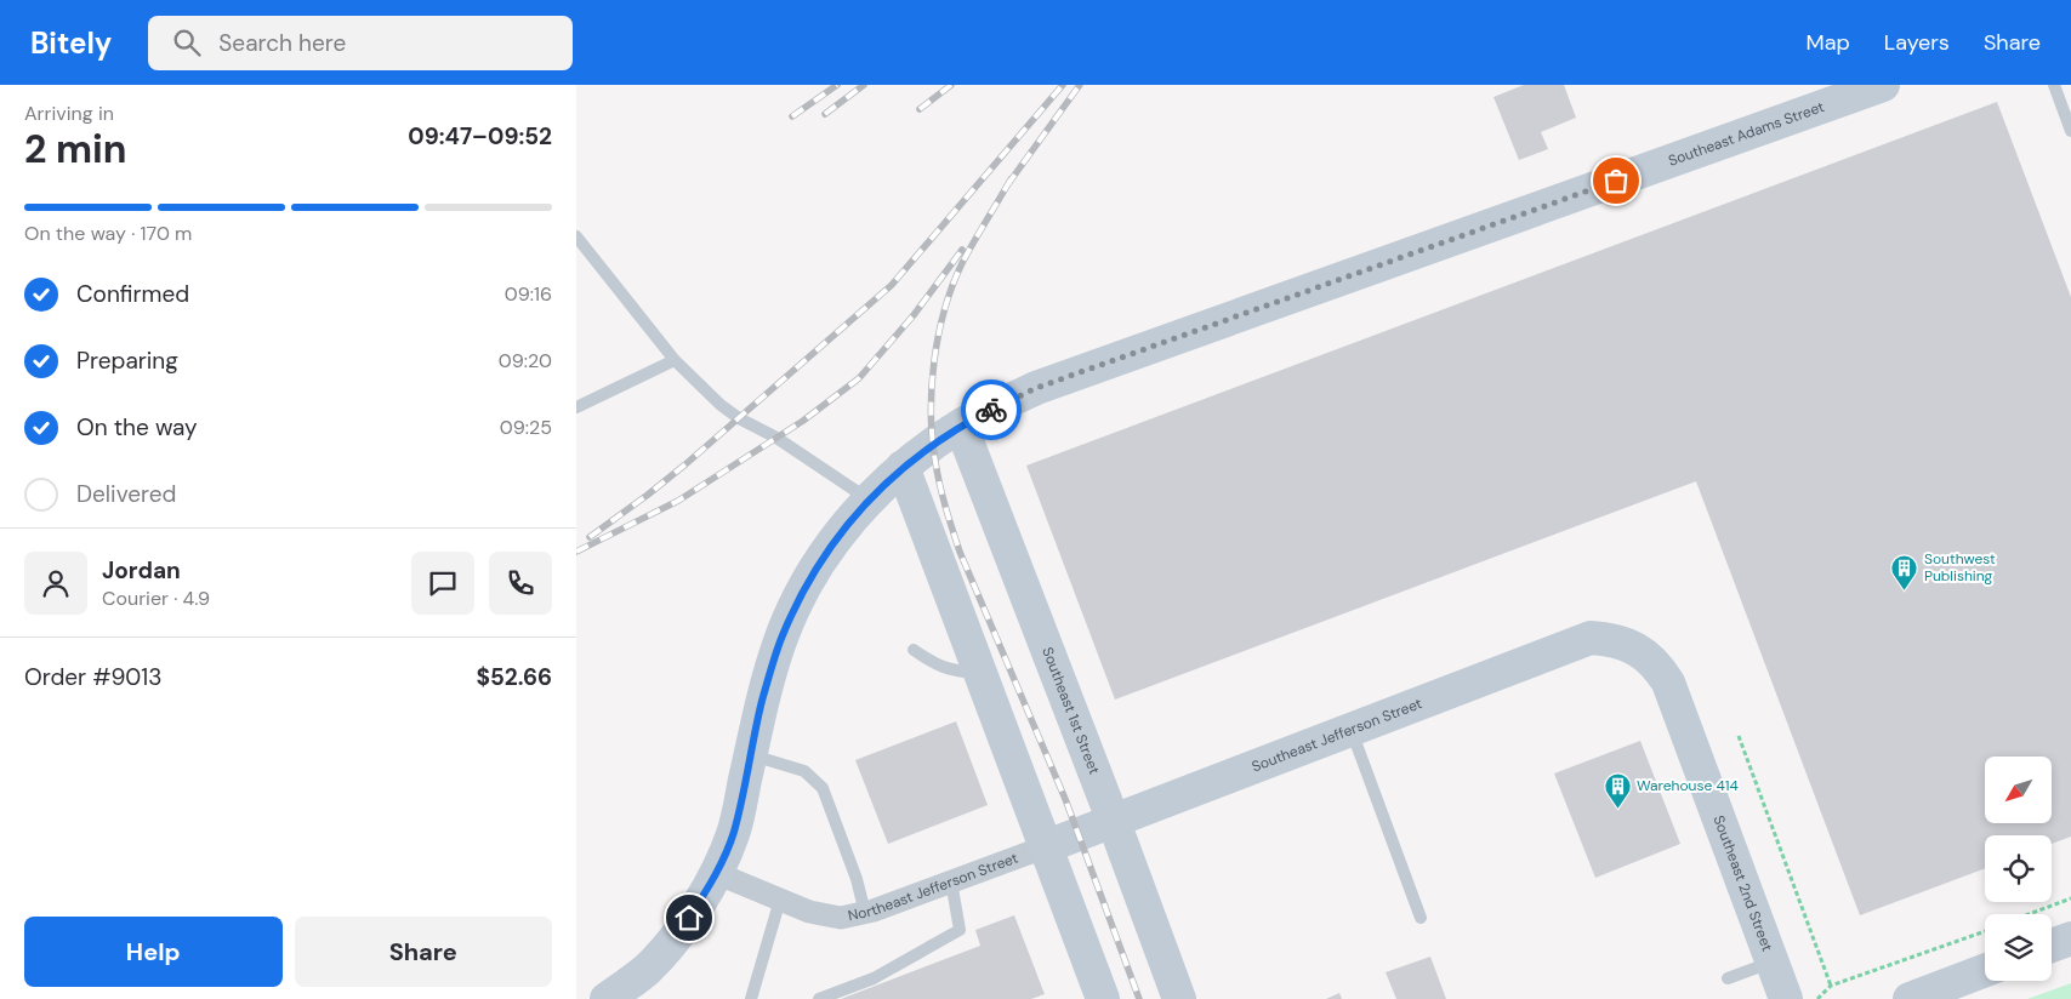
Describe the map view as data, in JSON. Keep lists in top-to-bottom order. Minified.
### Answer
{"streets":{"street":["Southeast Adams Street","Southeast 1st Street","Southeast Jefferson Street","Southeast 2nd Street","Northeast Jefferson Street"]},"crossings":[["Southeast Adams Street","Southeast 1st Street"],["Southeast Adams Street","Northeast Jefferson Street"],["Southeast 1st Street","Southeast Jefferson Street"],["Southeast Jefferson Street","Southeast 2nd Street"],["Southeast Jefferson Street","Northeast Jefferson Street"]],"places":{"building":["Southwest Publishing","Warehouse 414"]},"north":"bottom left","page":{"header":"Bitely","search":"Search here","nav":["Map","Layers","Share"],"heading":["2 min","Arriving in","09:47–09:52"],"panel":["Jordan","Courier · 4.9","Order #9013","$52.66"],"bar":"On the way · 170 m","list":[["Confirmed","09:16"],["Preparing","09:20"],["On the way","09:25"],"Delivered"],"buttons":["Help","Share"]}}
